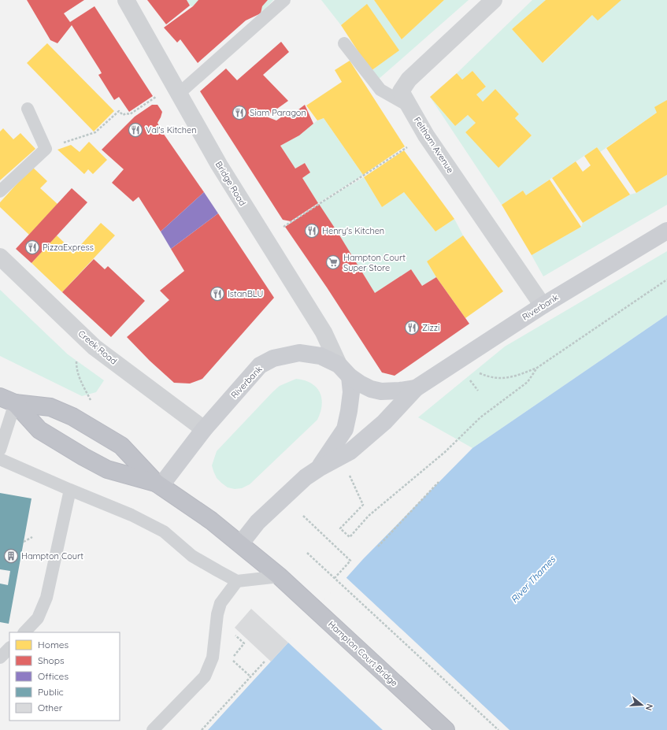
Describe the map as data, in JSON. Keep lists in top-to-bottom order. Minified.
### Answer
{"streets":{"highway":["Hampton Court Bridge"],"main road":["Riverbank"],"street":["Feltham Avenue","Bridge Road","Creek Road"]},"crossings":[["Feltham Avenue","Riverbank"],["Bridge Road","Riverbank"],["Riverbank","Creek Road"],["Riverbank","Hampton Court Bridge"]],"water":["River Thames"],"places":{"restaurant":["Siam Paragon","Val's Kitchen","Henry's Kitchen","PizzaExpress","IstanBLU","Zizzi"],"supermarket":["Hampton Court Super Store"],"building":["Hampton Court"]},"legend":["Homes","Shops","Offices","Public","Other"],"north":"right"}
